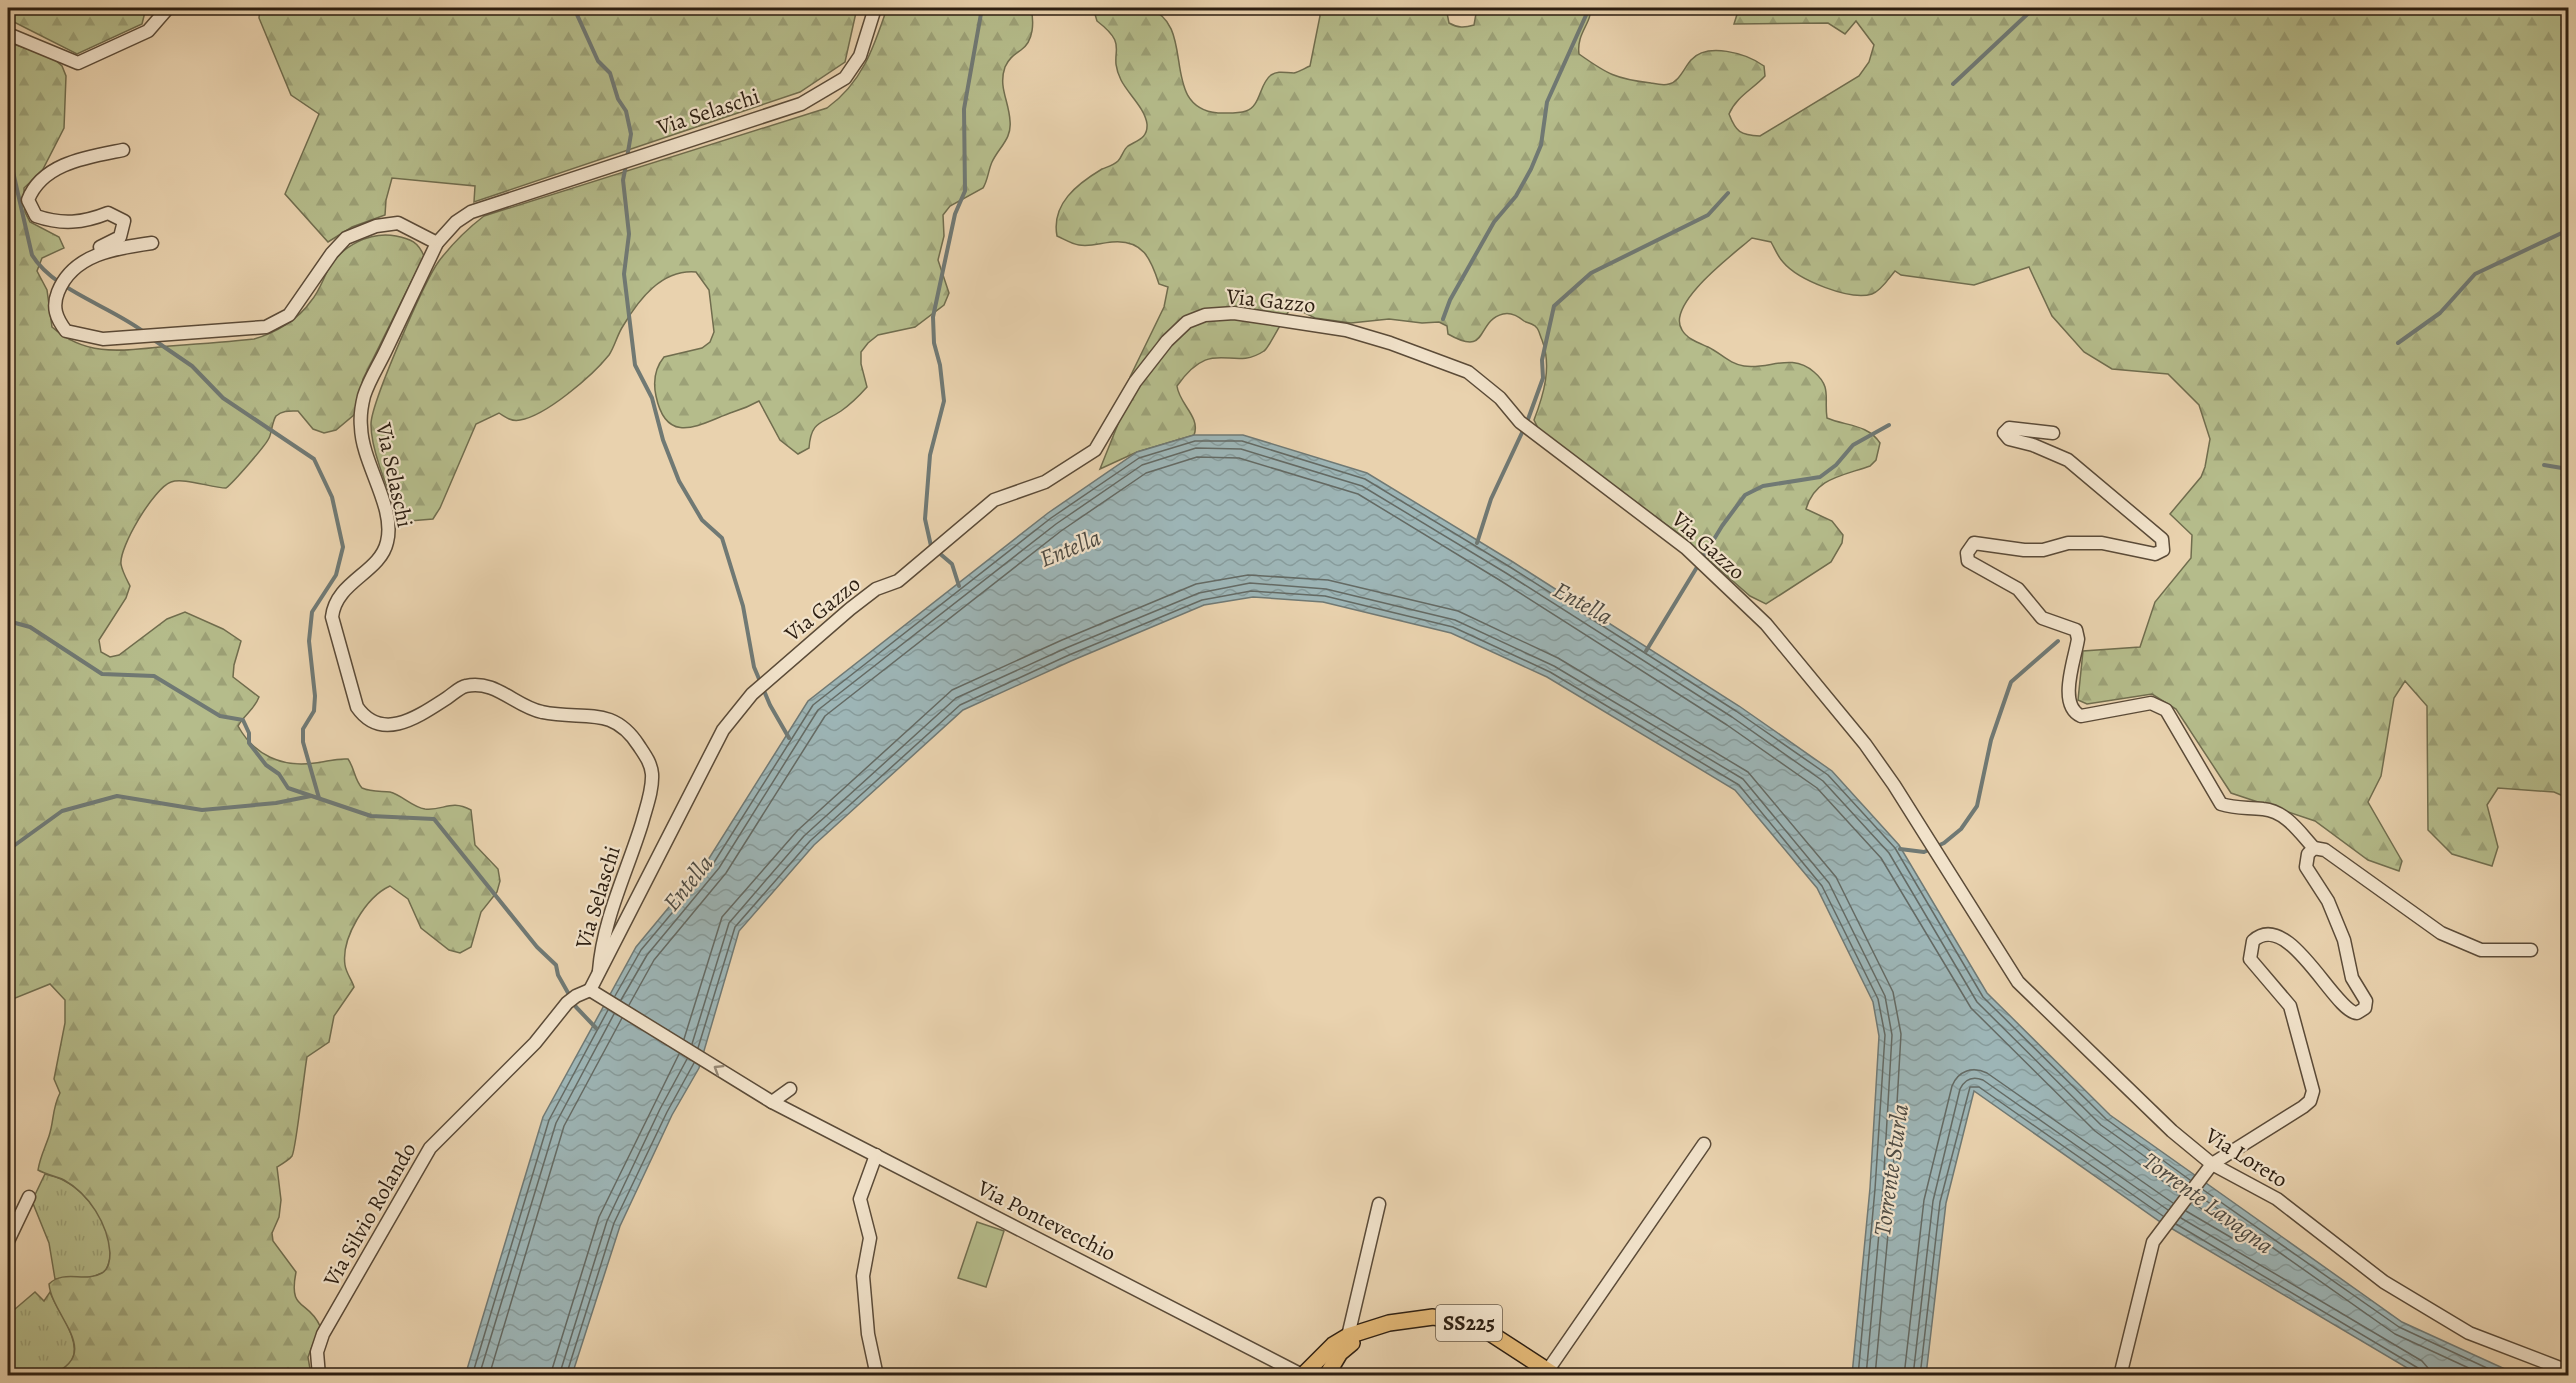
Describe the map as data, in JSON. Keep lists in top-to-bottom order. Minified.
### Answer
{"streets":{"main road":["SS225"],"street":["Via Selaschi","Via Gazzo","Via Loreto","Via Silvio Rolando","Via Pontevecchio"]},"crossings":[["Via Selaschi","Via Gazzo"],["Via Gazzo","Via Loreto"],["Via Gazzo","Via Silvio Rolando"],["Via Gazzo","Via Pontevecchio"],["Via Silvio Rolando","Via Pontevecchio"],["Via Pontevecchio","SS225"]],"water":["Entella","Torrente Sturla","Torrente Lavagna"]}
